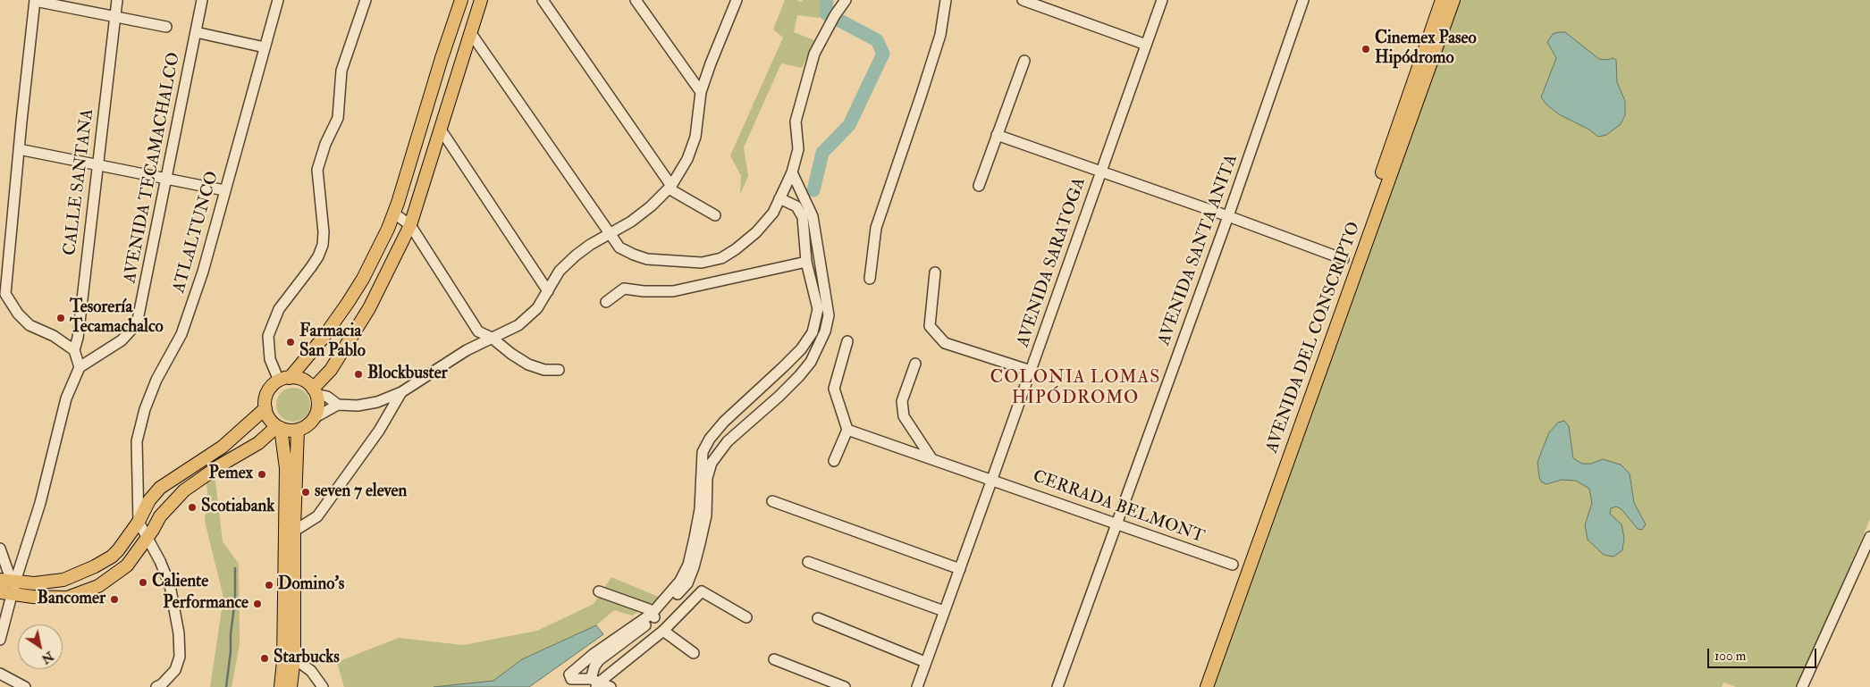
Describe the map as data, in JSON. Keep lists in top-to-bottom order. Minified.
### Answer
{"streets":{"main road":["AVENIDA DEL CONSCRIPTO"],"street":["AVENIDA TECAMACHALCO","CALLE SANTANA","ATLALTUNCO","AVENIDA SANTA ANITA","AVENIDA SARATOGA","CERRADA BELMONT"]},"crossings":[["AVENIDA TECAMACHALCO","CALLE SANTANA"],["AVENIDA SANTA ANITA","CERRADA BELMONT"],["AVENIDA SARATOGA","CERRADA BELMONT"]],"districts":["COLONIA LOMAS HIPÓDROMO"],"places":["Cinemex Paseo Hipódromo","Tesorería Tecamachalco","Farmacia San Pablo","Blockbuster","Pemex","seven 7 eleven","Scotiabank","Caliente","Domino's","Bancomer","Performance","Starbucks"],"scale_bar":"100 m","north":"bottom right"}
